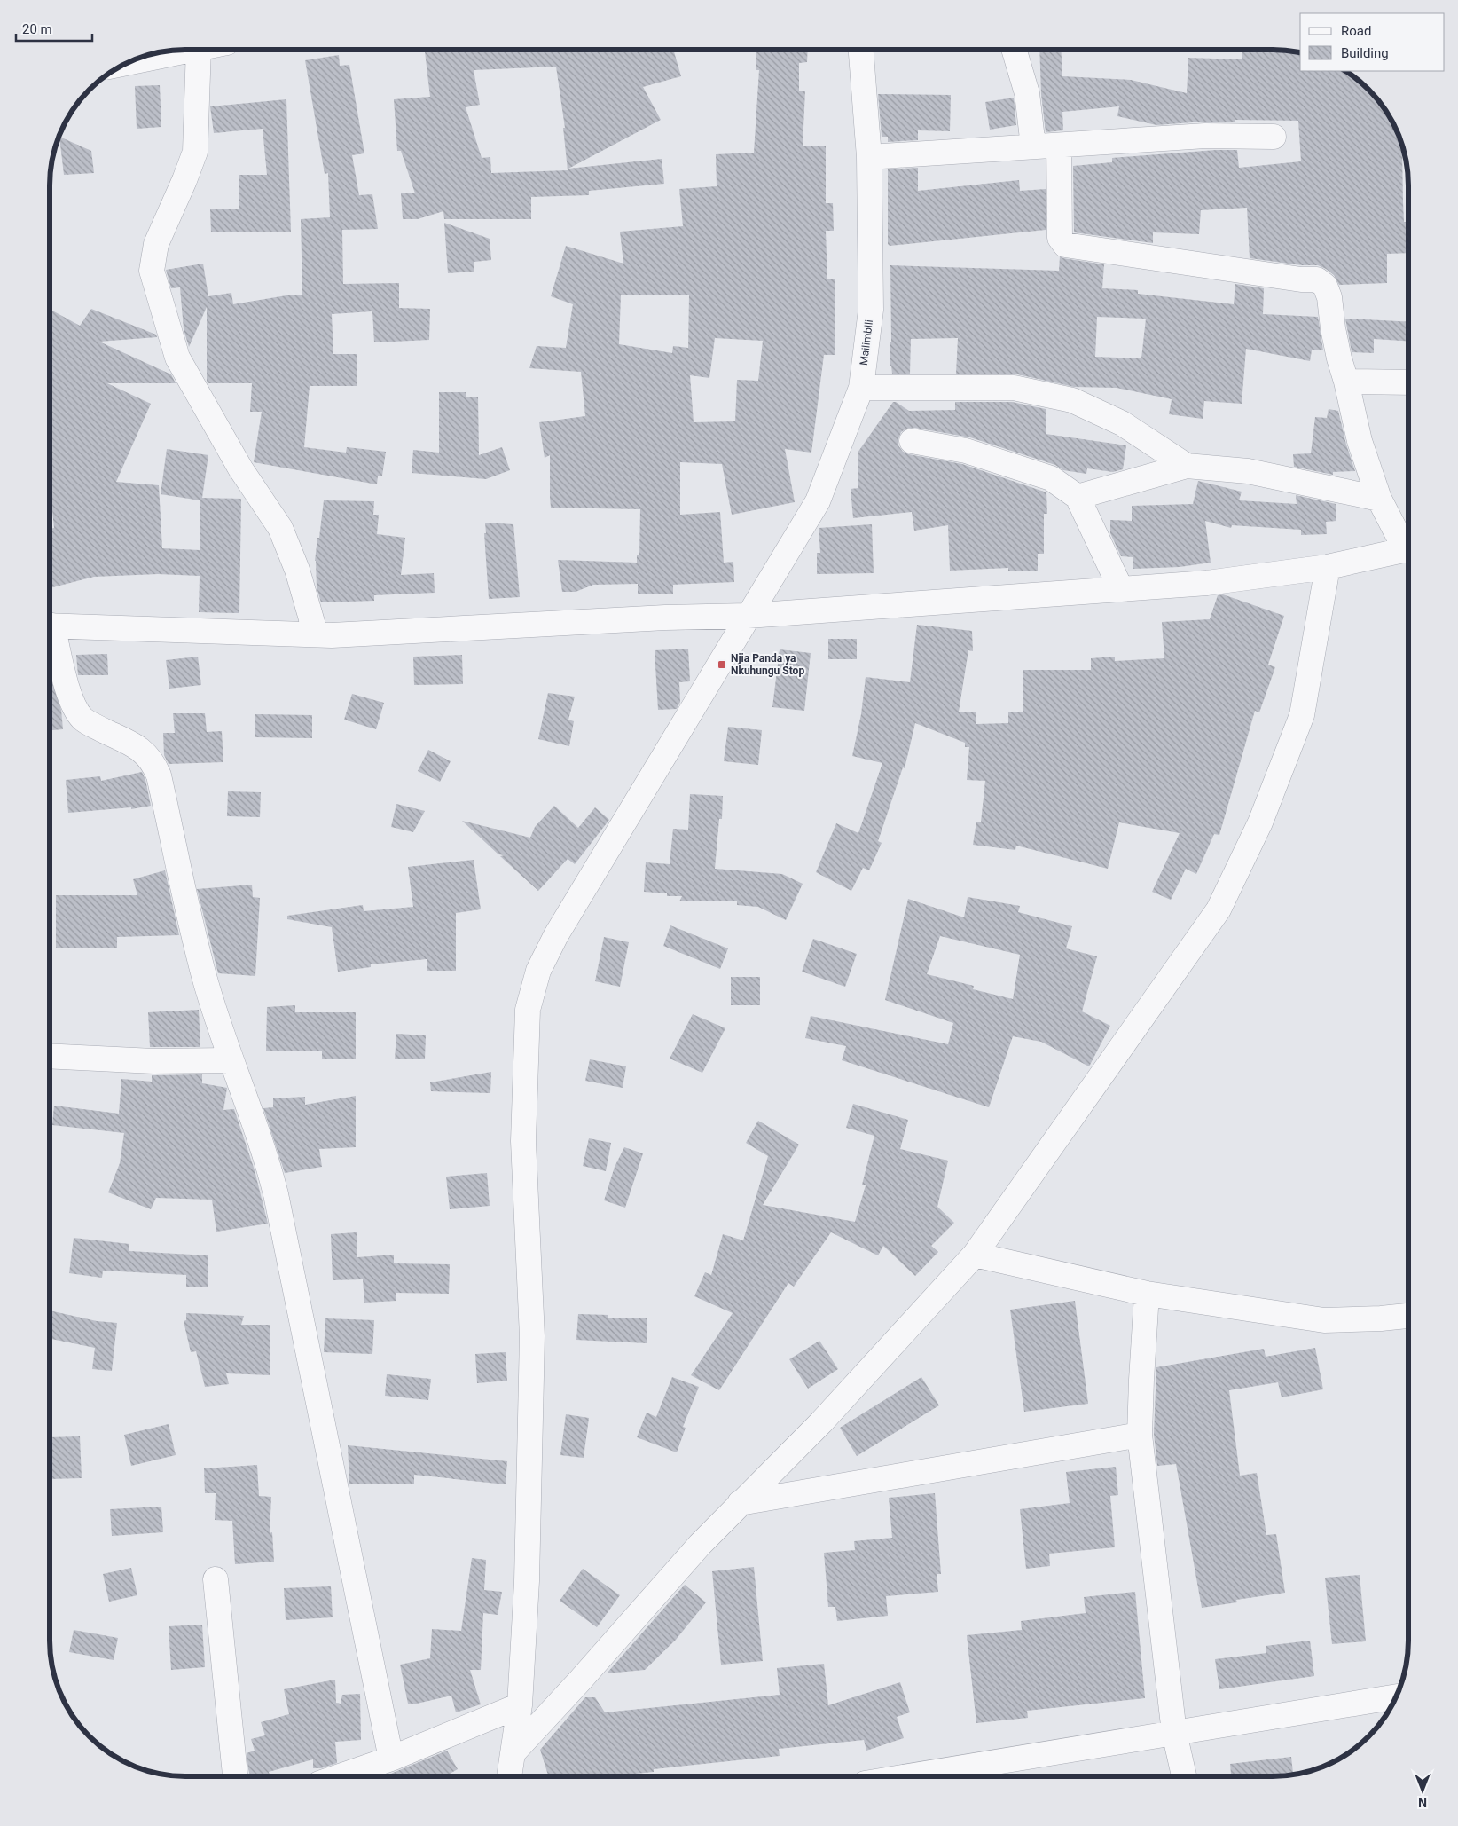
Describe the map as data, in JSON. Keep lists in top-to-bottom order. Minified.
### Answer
{"streets":{"street":["Mailimbili"]},"places":{"transit":["Njia Panda ya Nkuhungu Stop"]},"legend":["Road","Building"],"scale_bar":"20 m","north":"bottom"}
